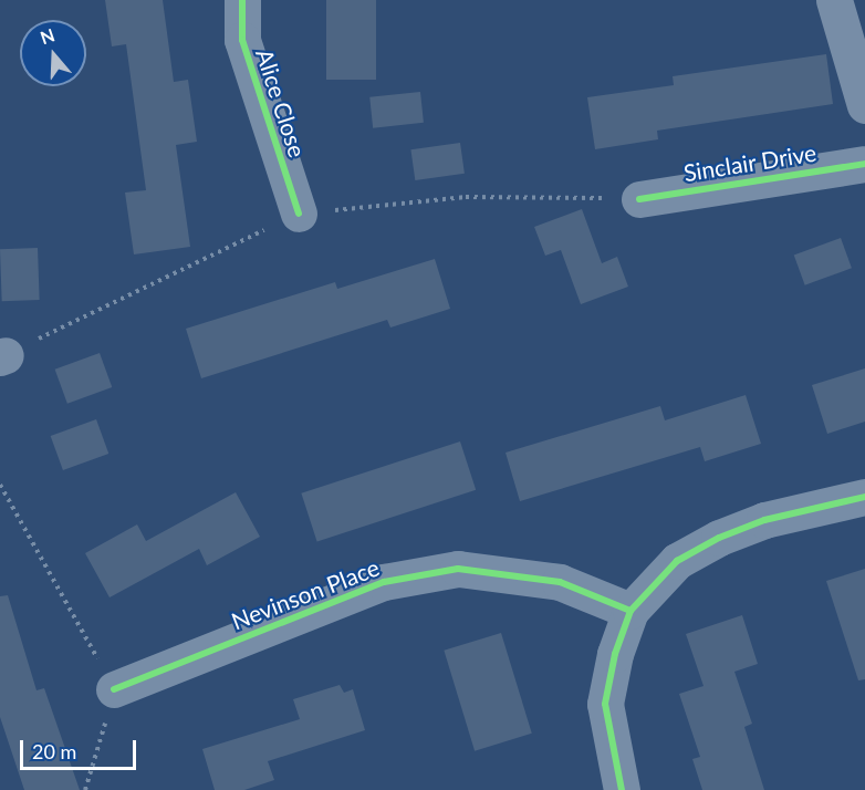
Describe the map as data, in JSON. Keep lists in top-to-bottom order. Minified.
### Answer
{"streets":{"street":["Alice Close","Sinclair Drive","Nevinson Place"]},"scale_bar":"20 m","north":"top"}
